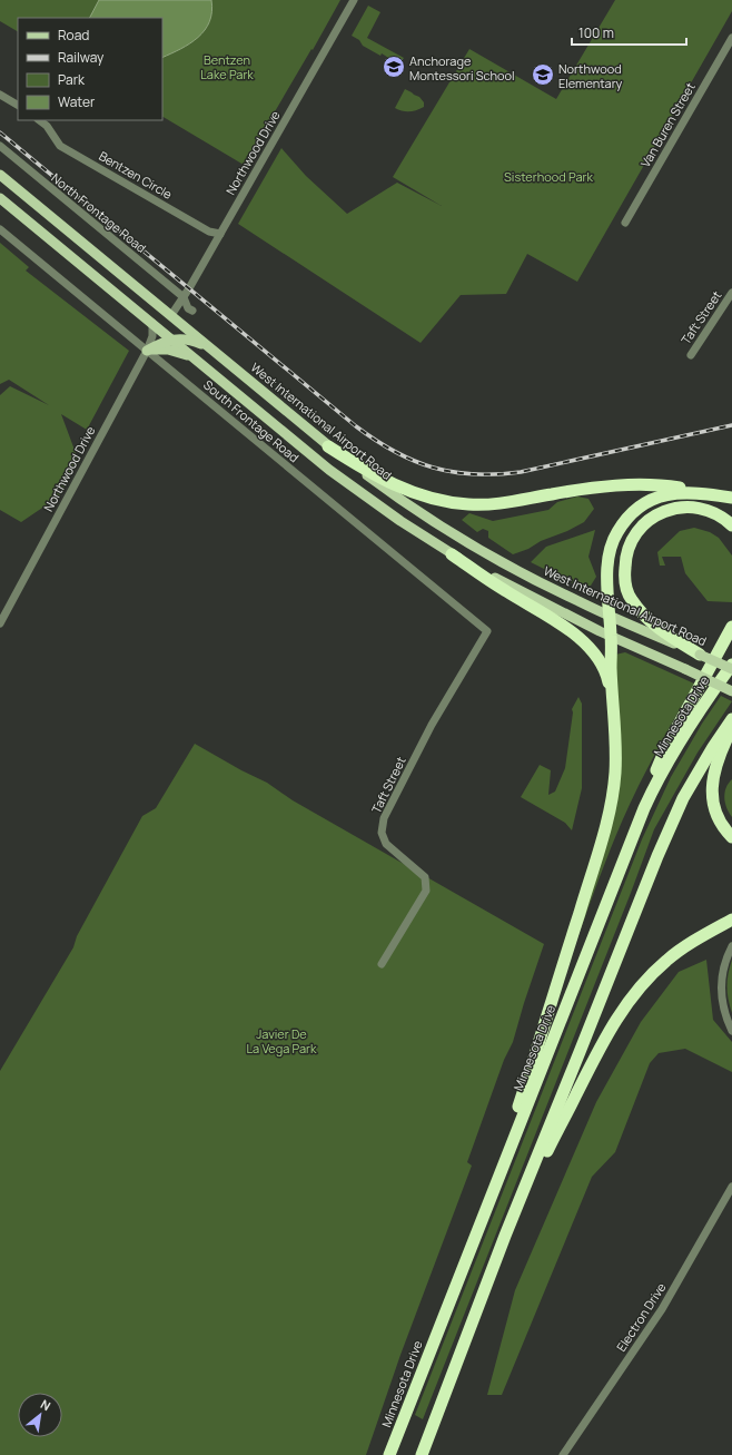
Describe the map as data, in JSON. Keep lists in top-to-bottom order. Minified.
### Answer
{"streets":{"highway":["Minnesota Drive"],"main road":["West International Airport Road"],"street":["Van Buren Street","Northwood Drive","Bentzen Circle","North Frontage Road","Taft Street","South Frontage Road","Electron Drive"]},"crossings":[["Northwood Drive","Bentzen Circle"],["Northwood Drive","North Frontage Road"],["Northwood Drive","South Frontage Road"],["Northwood Drive","West International Airport Road"],["Taft Street","South Frontage Road"]],"parks":["Bentzen Lake Park","Sisterhood Park","Javier De La Vega Park"],"places":{"school or university":["Anchorage Montessori School","Northwood Elementary"]},"legend":["Road","Railway","Park","Water"],"scale_bar":"100 m","north":"top right"}
